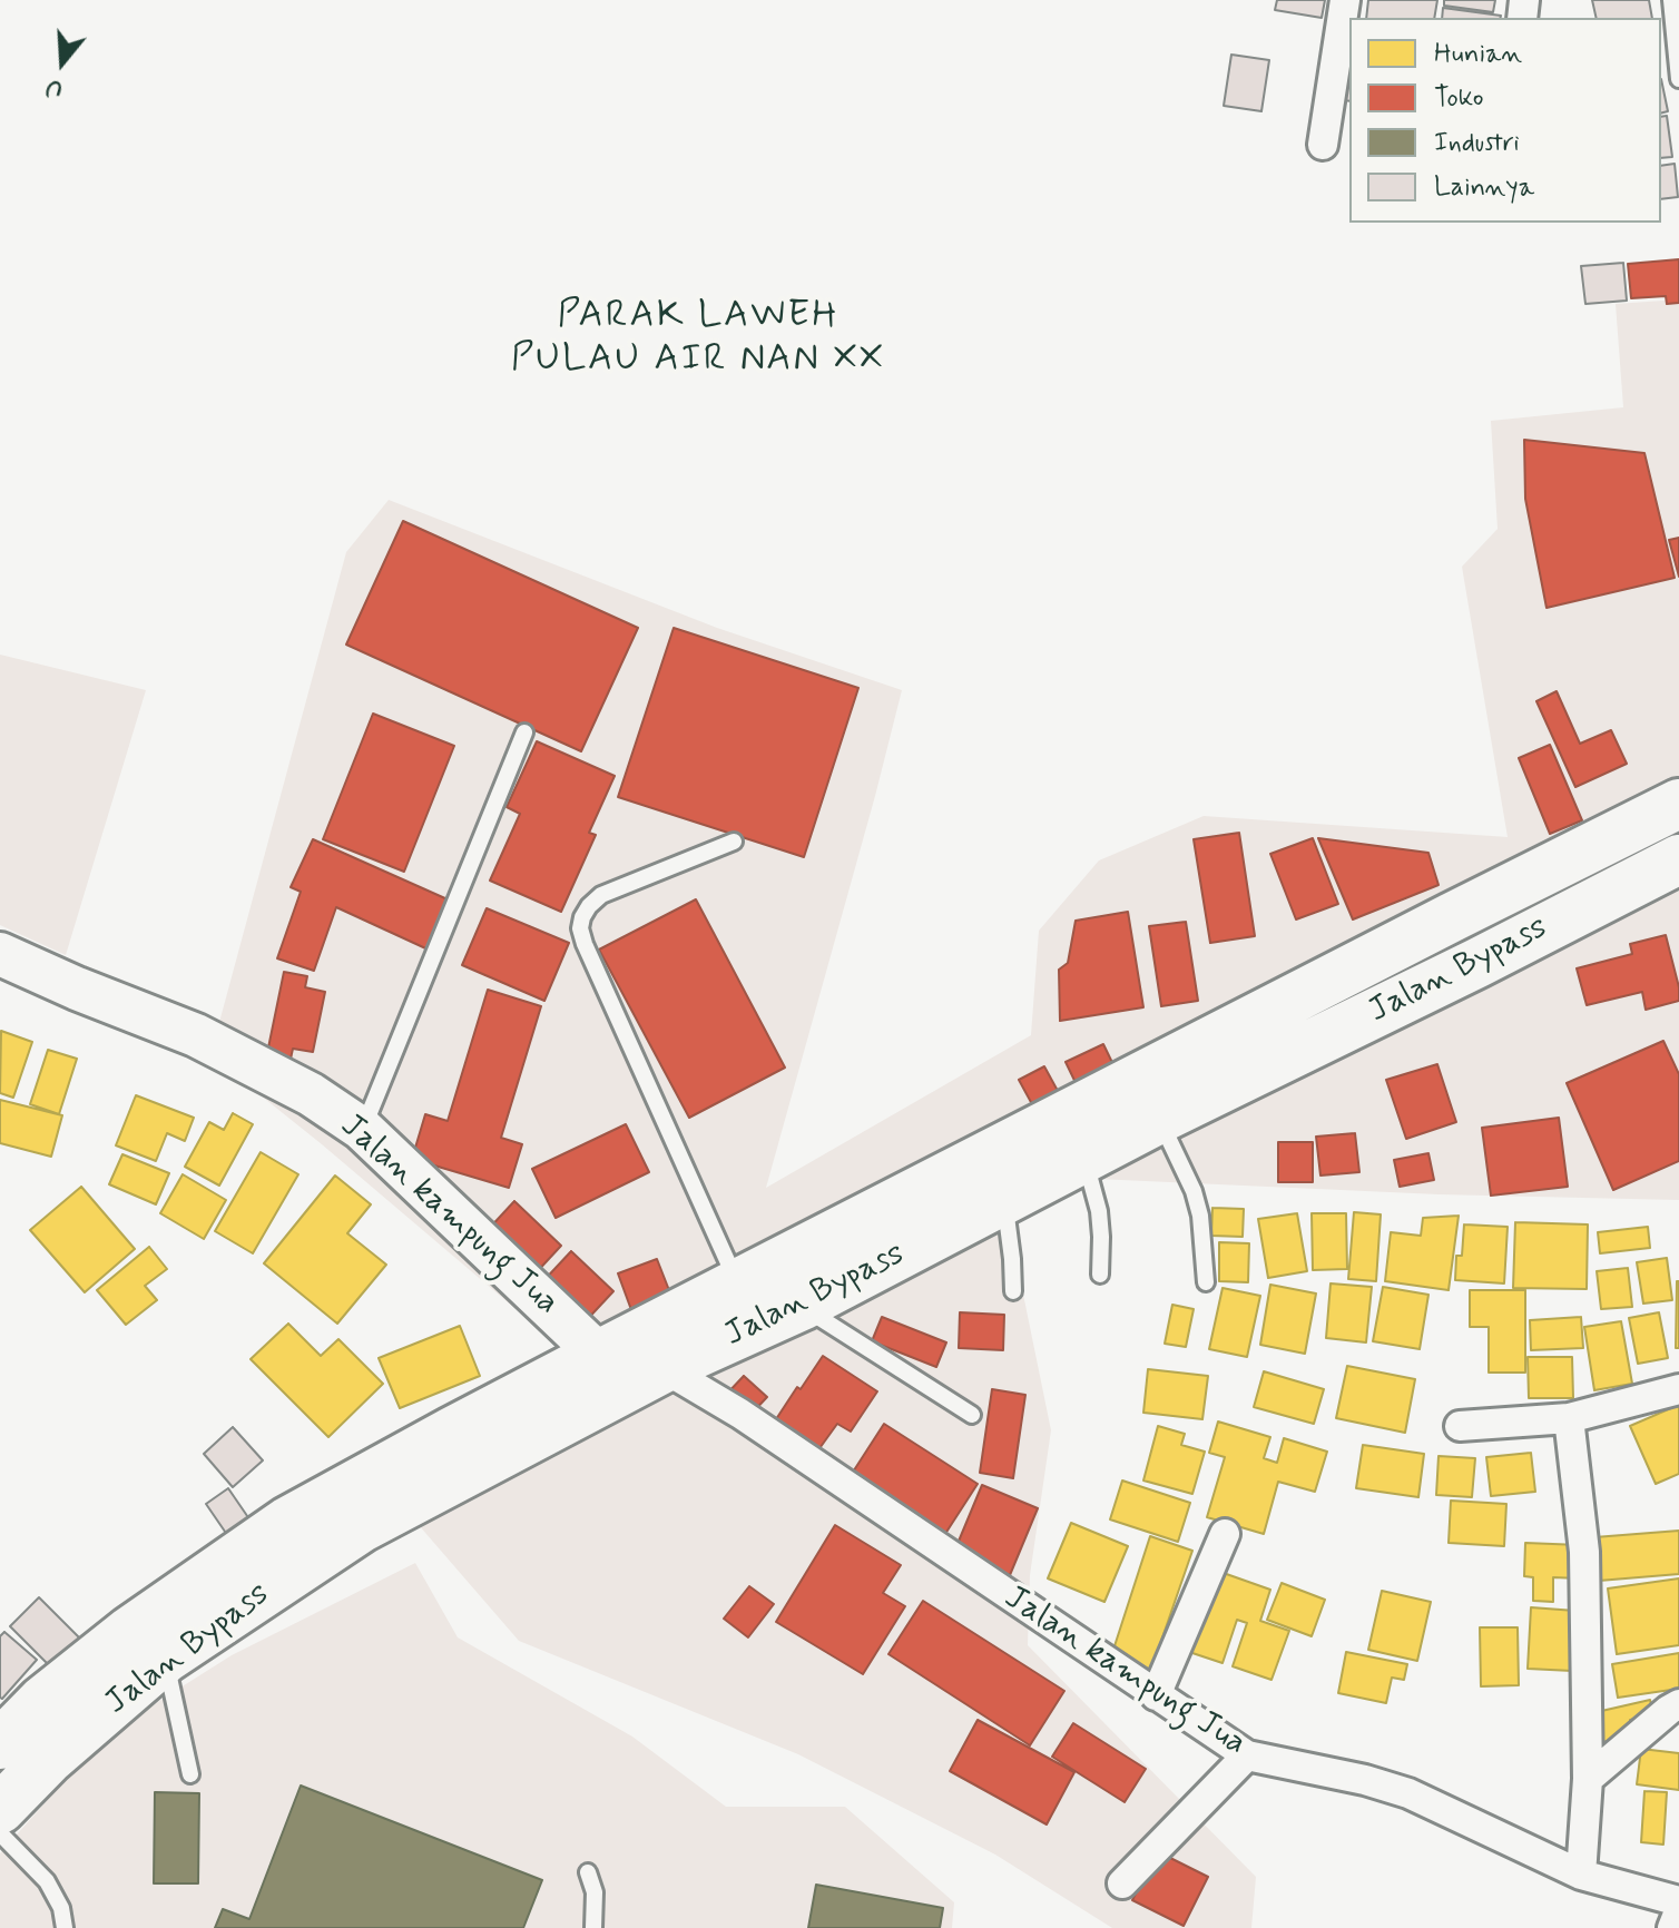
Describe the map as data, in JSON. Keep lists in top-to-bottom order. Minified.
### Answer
{"streets":{"highway":["Jalan Bypass"],"street":["Jalan kampung Jua"]},"crossings":[["Jalan Bypass","Jalan kampung Jua"]],"districts":["PARAK LAWEH PULAU AIR NAN XX"],"legend":["Hunian","Toko","Industri","Lainnya"],"north":"bottom"}
